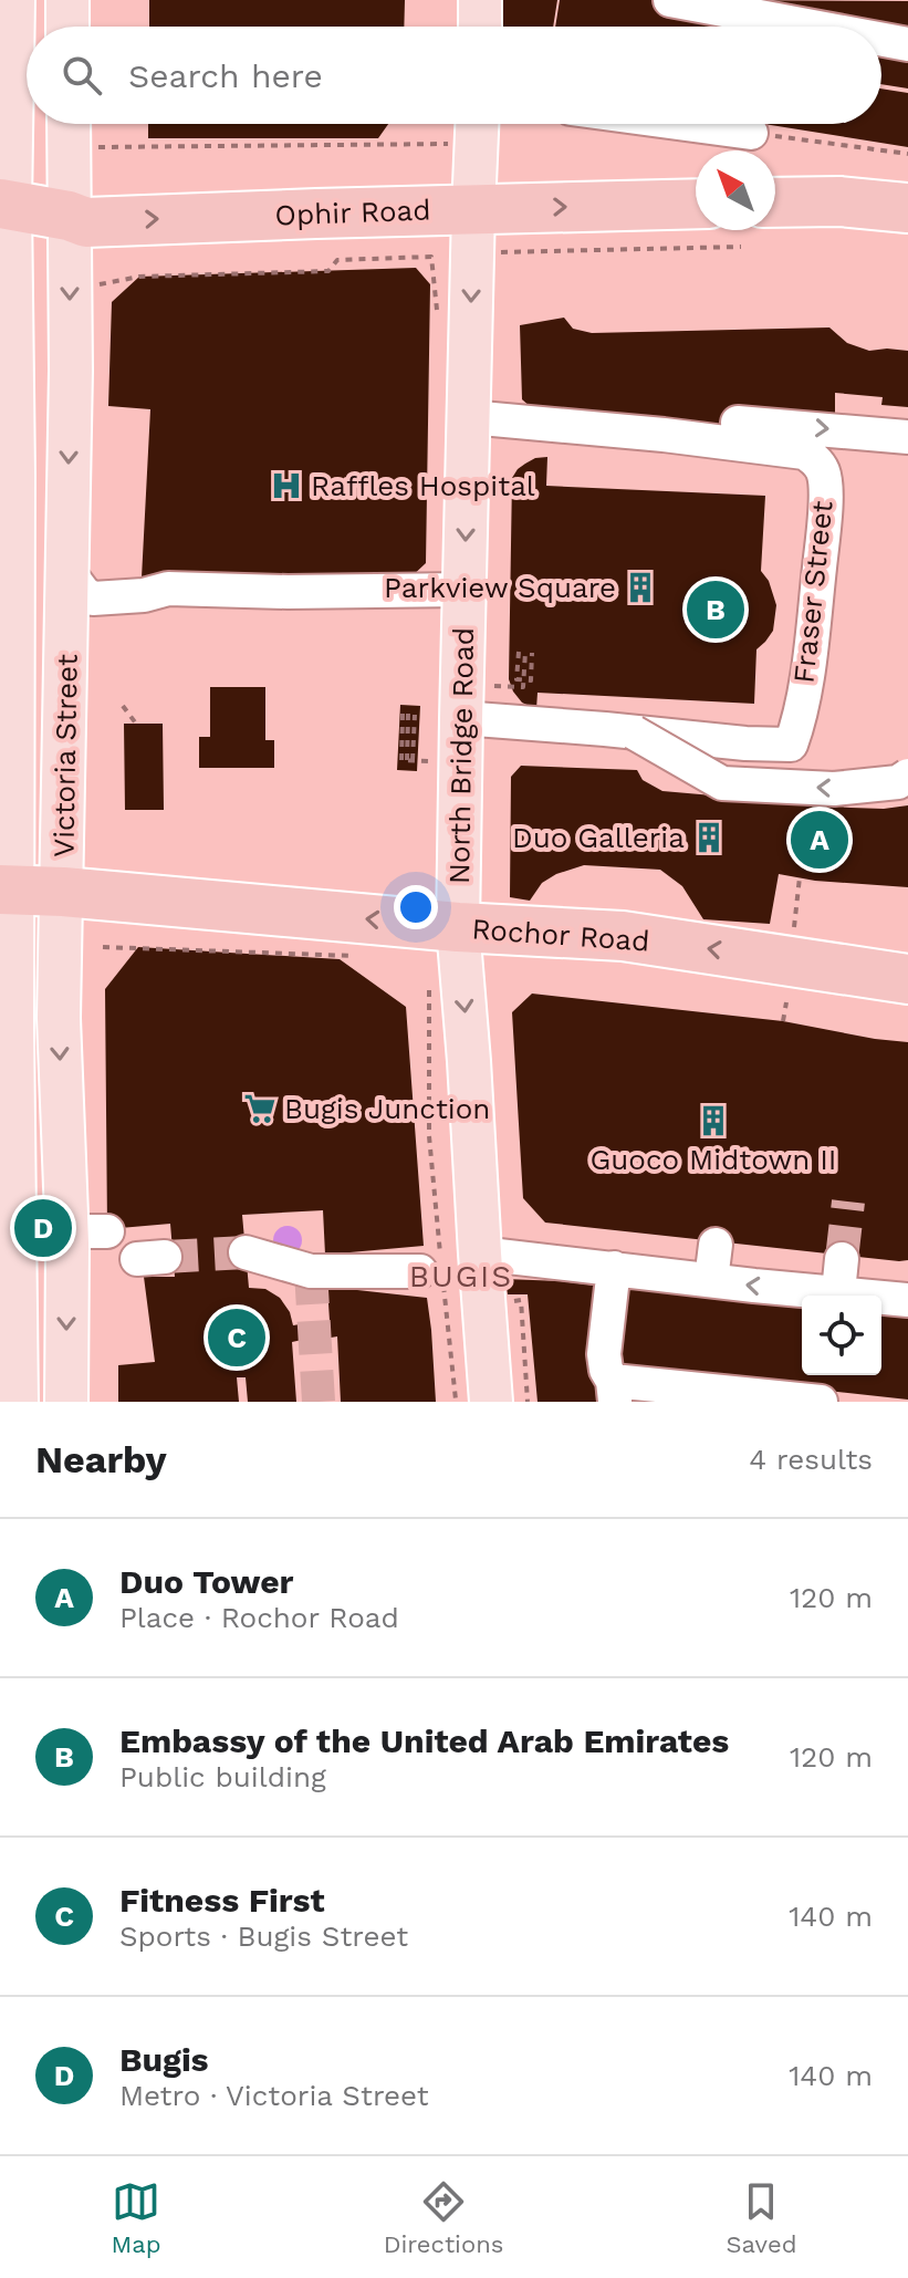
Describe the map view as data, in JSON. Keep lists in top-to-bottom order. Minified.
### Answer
{"streets":{"highway":["Ophir Road","Rochor Road"],"main road":["Victoria Street","North Bridge Road"],"street":["Fraser Street"]},"crossings":[["Ophir Road","Victoria Street"],["Ophir Road","North Bridge Road"],["Fraser Street","North Bridge Road"],["Victoria Street","Rochor Road"],["North Bridge Road","Rochor Road"]],"one_way":["Ophir Road","North Bridge Road","Rochor Road"],"districts":["BUGIS"],"places":{"hospital":["Raffles Hospital"],"building":["Parkview Square","Duo Galleria","Guoco Midtown II"],"supermarket":["Bugis Junction"]},"north":"top left","page":{"search":"Search here","pins":["B","A","D","C"],"heading":["Nearby","4 results"],"list":[{"mark":"A","name":"Duo Tower","note":"Place · Rochor Road","value":"120 m"},{"mark":"B","name":"Embassy of the United Arab Emirates","note":"Public building","value":"120 m"},{"mark":"C","name":"Fitness First","note":"Sports · Bugis Street","value":"140 m"},{"mark":"D","name":"Bugis","note":"Metro · Victoria Street","value":"140 m"}],"nav":["Map","Directions","Saved"]}}
